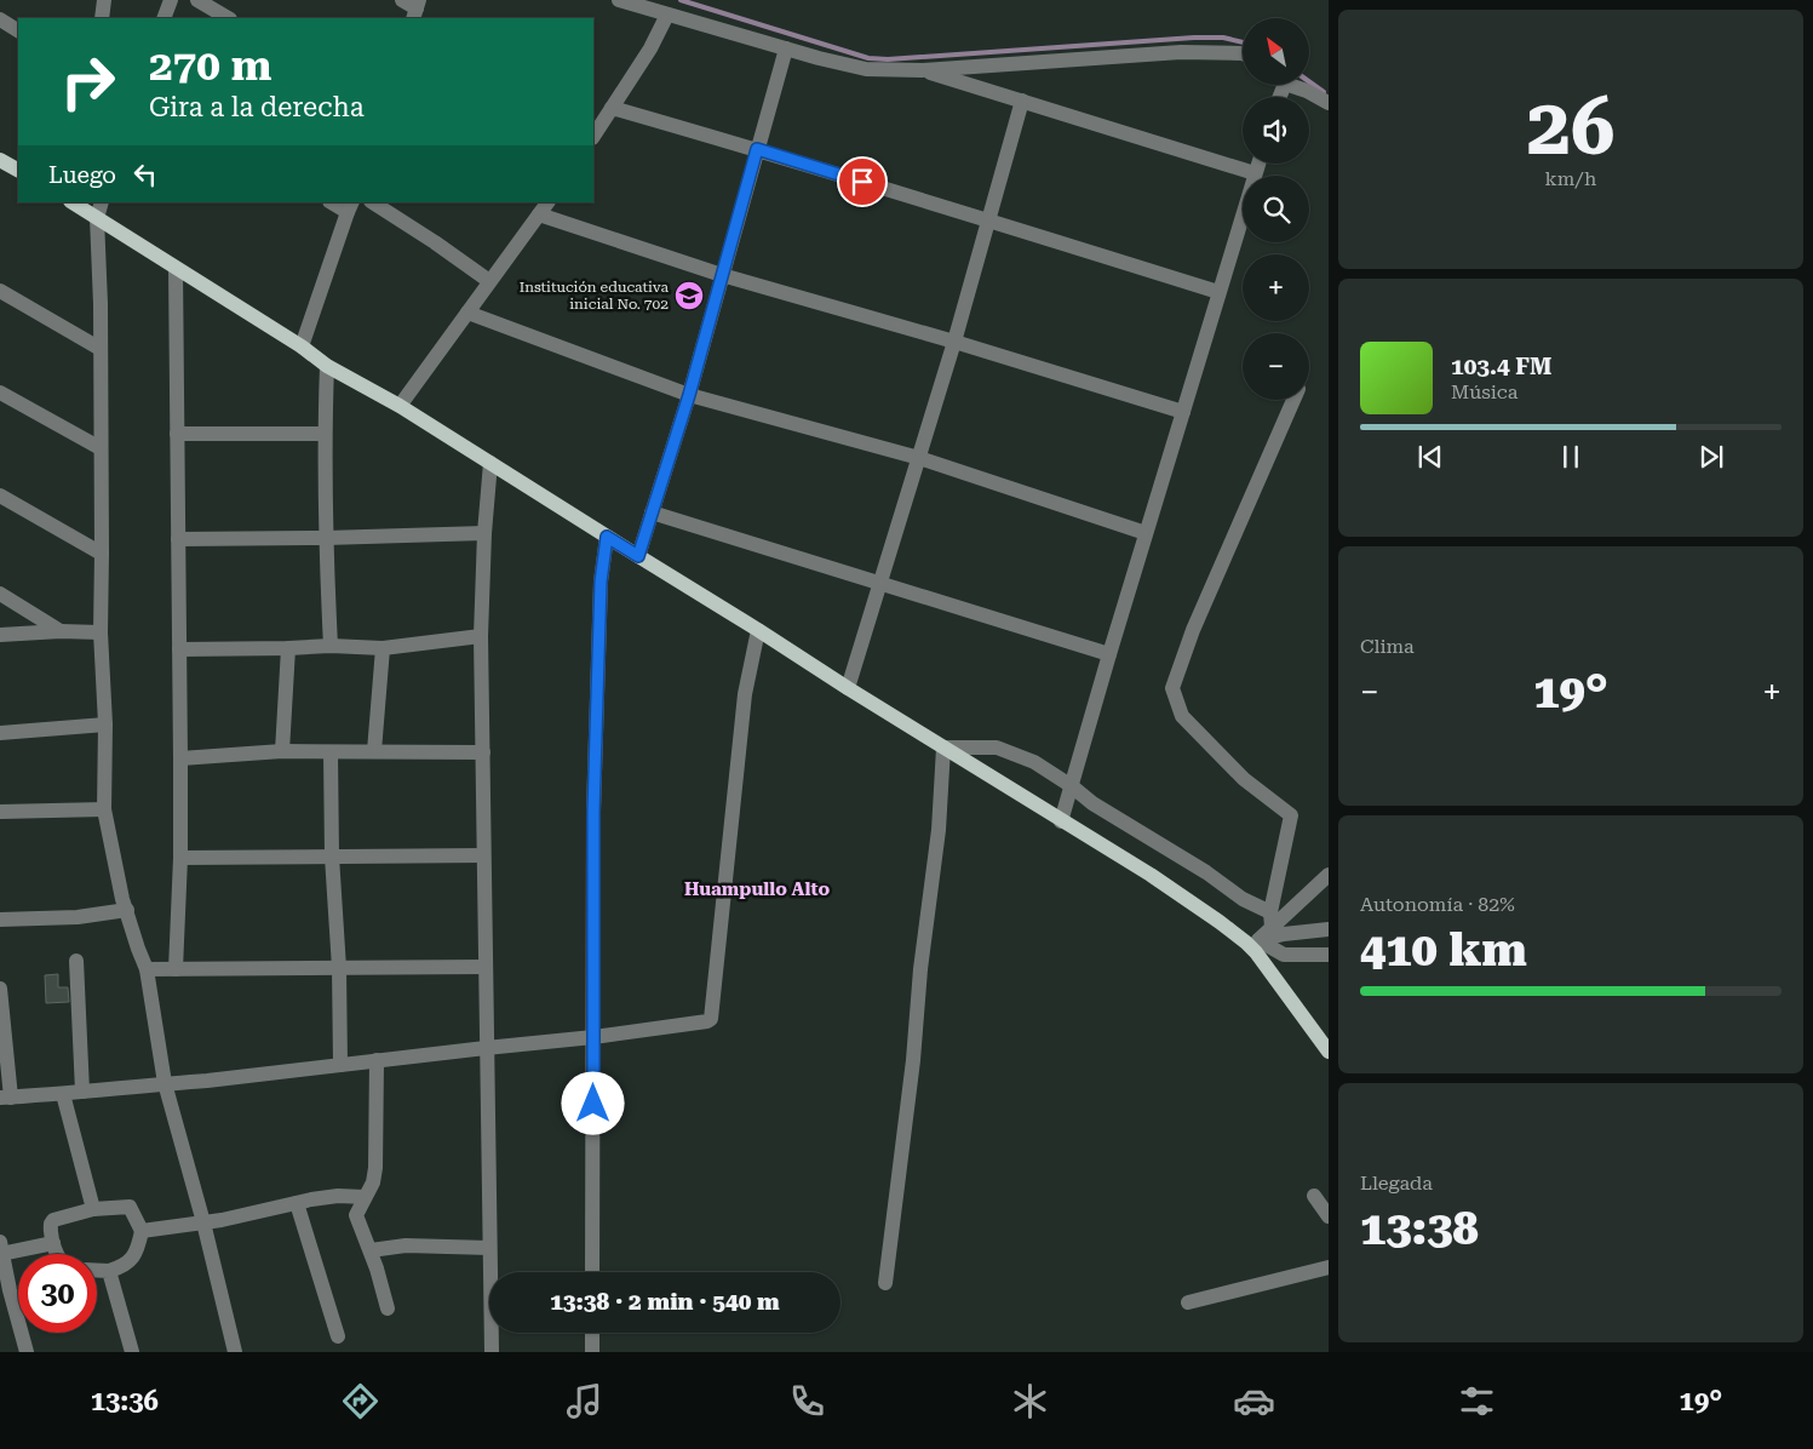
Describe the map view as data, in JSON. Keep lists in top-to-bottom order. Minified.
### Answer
{"districts":["Huampullo Alto"],"places":{"school or university":["Institución educativa inicial No. 702"]},"north":"top left","page":{"tile":[["26","km/h"],"Clima",["Autonomía · 82%","410 km"],["Llegada","13:38"]],"map_buttons":["+","−"],"turn":["270 m","Gira a la derecha"],"then":"Luego","song":["103.4 FM","Música"],"heat":["−","19°","+"],"limit":"30","trip":"13:38 · 2 min · 540 m","tabs":["13:36","19°"]}}
